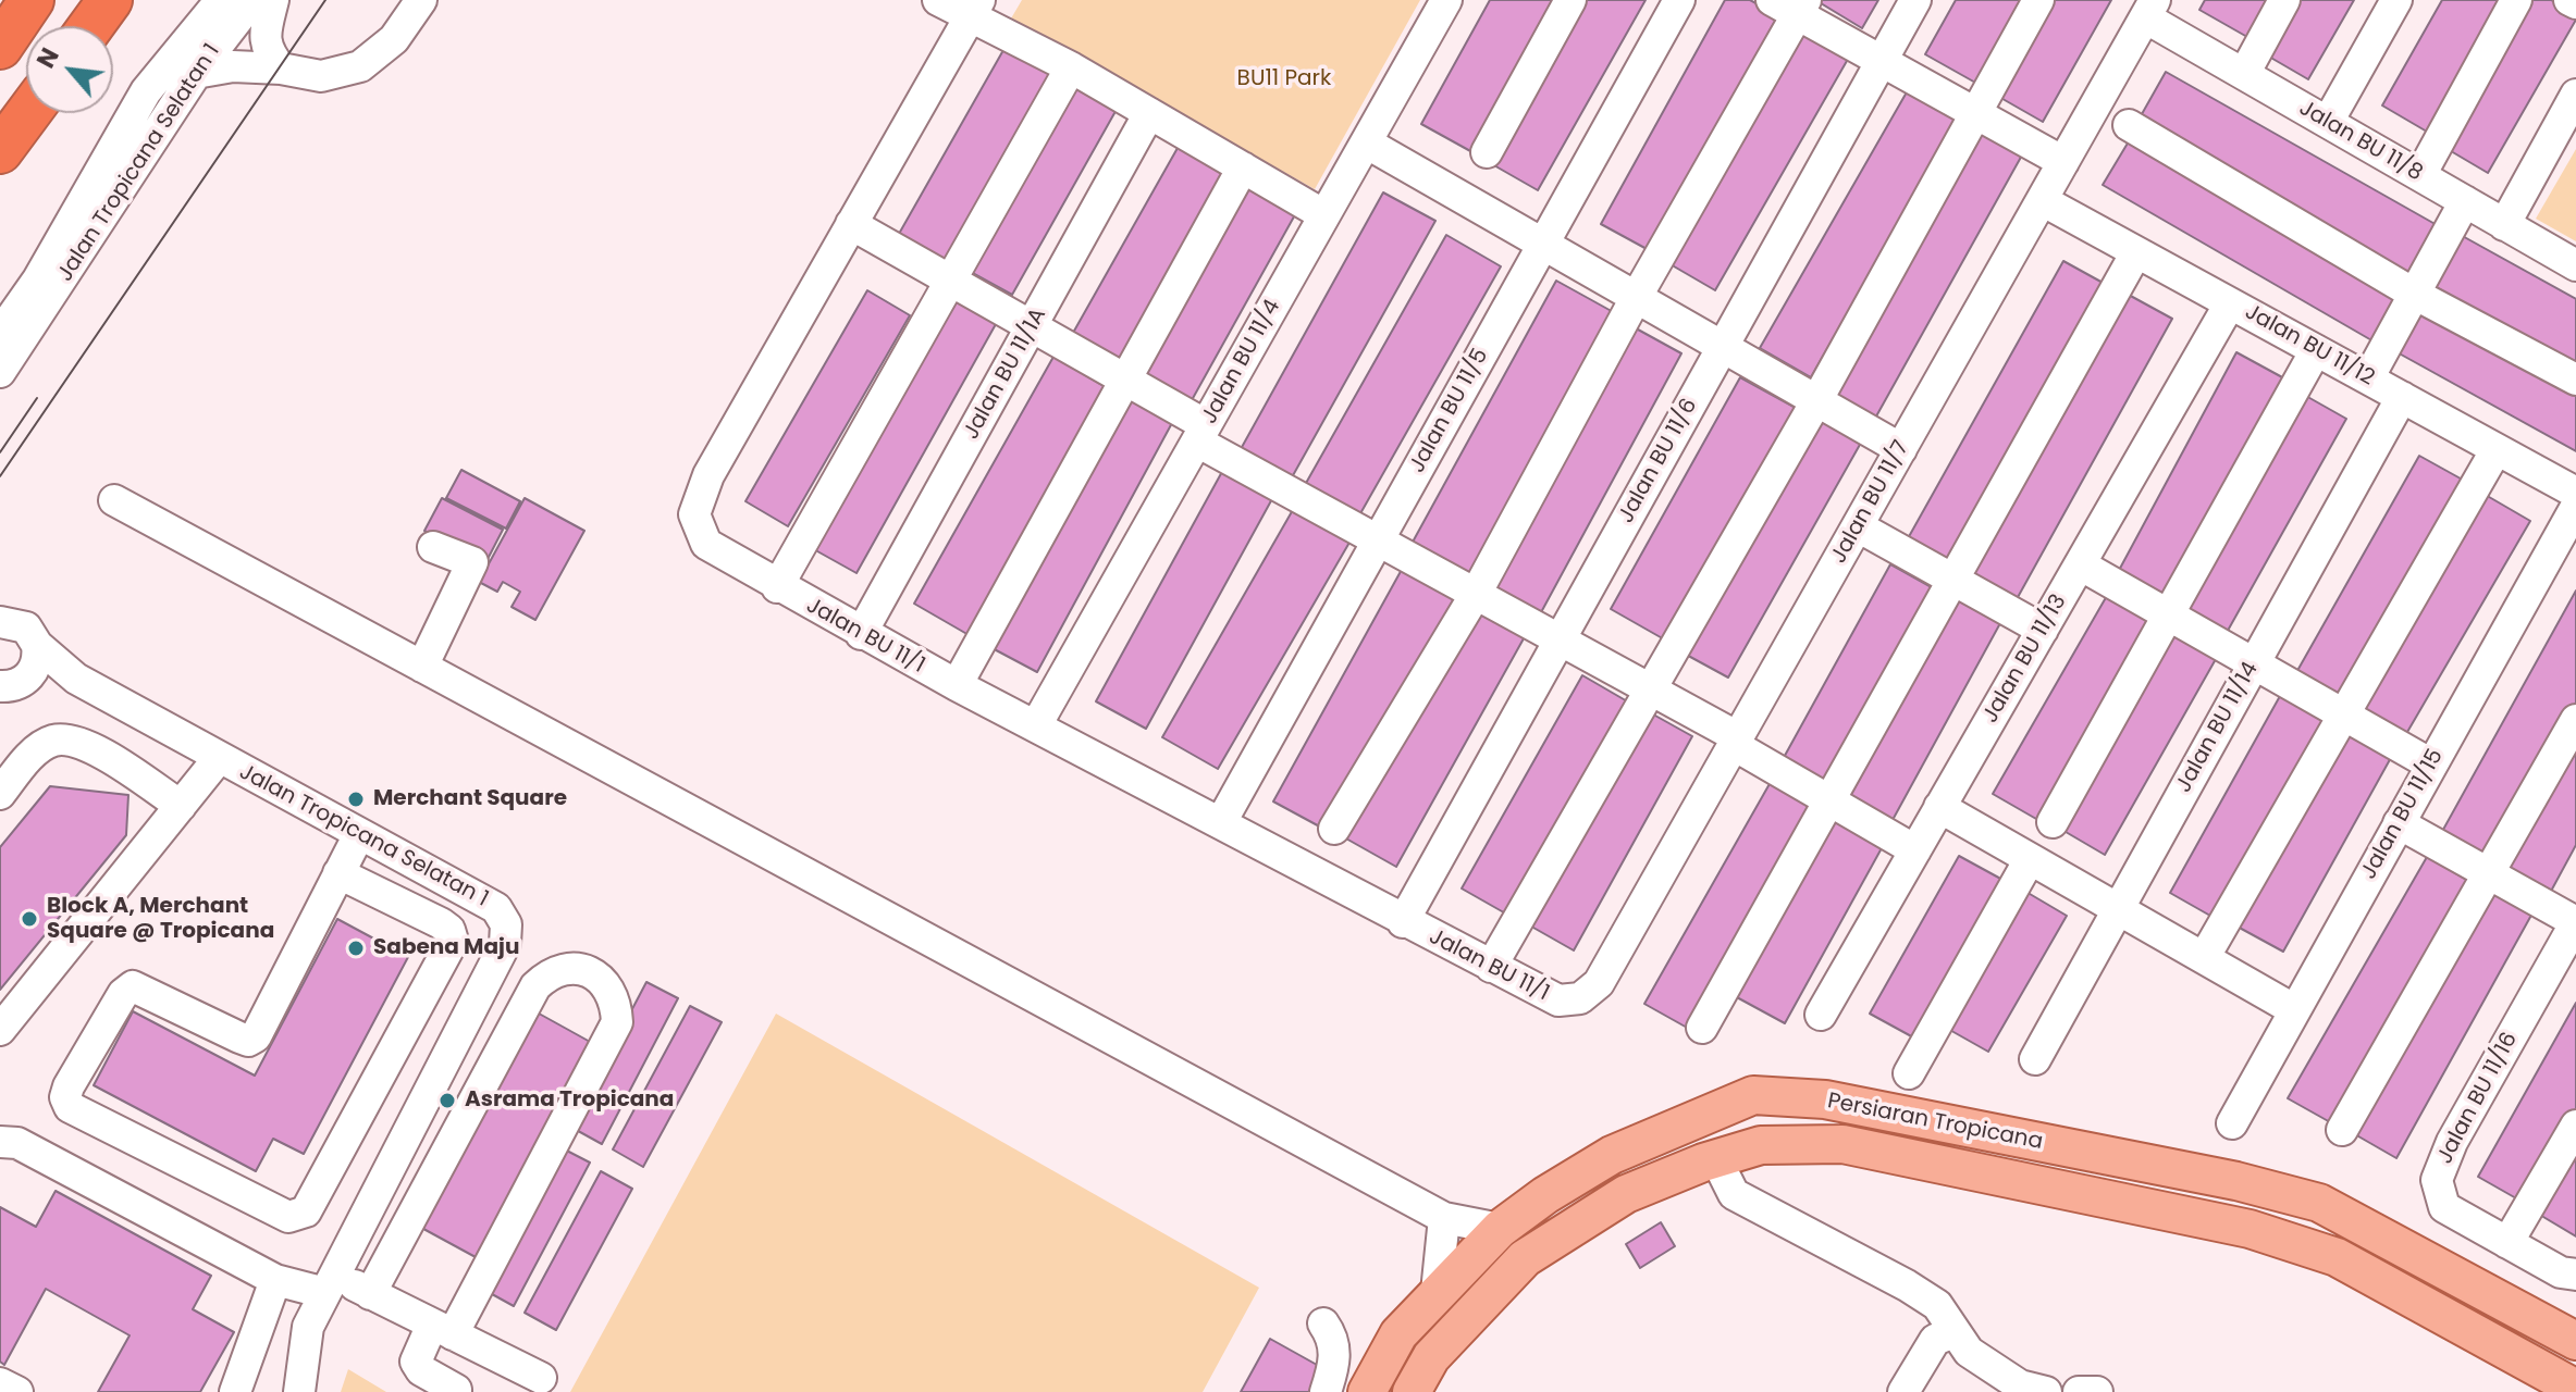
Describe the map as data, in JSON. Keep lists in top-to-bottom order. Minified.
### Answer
{"streets":{"main road":["Persiaran Tropicana"],"street":["Jalan BU 11/8","Jalan Tropicana Selatan 1","Jalan BU 11/12","Jalan BU 11/4","Jalan BU 11/1A","Jalan BU 11/5","Jalan BU 11/6","Jalan BU 11/7","Jalan BU 11/1","Jalan BU 11/13","Jalan BU 11/14","Jalan BU 11/15","Jalan BU 11/16"]},"crossings":[["Jalan BU 11/8","Jalan BU 11/7"],["Jalan BU 11/12","Jalan BU 11/7"],["Jalan BU 11/12","Jalan BU 11/13"],["Jalan BU 11/12","Jalan BU 11/14"],["Jalan BU 11/4","Jalan BU 11/1"],["Jalan BU 11/1A","Jalan BU 11/1"],["Jalan BU 11/5","Jalan BU 11/1"],["Jalan BU 11/6","Jalan BU 11/1"],["Jalan BU 11/7","Jalan BU 11/1"]],"parks":["BU11 Park"],"places":["Merchant Square","Block A, Merchant Square @ Tropicana","Sabena Maju","Asrama Tropicana"],"north":"top left"}
